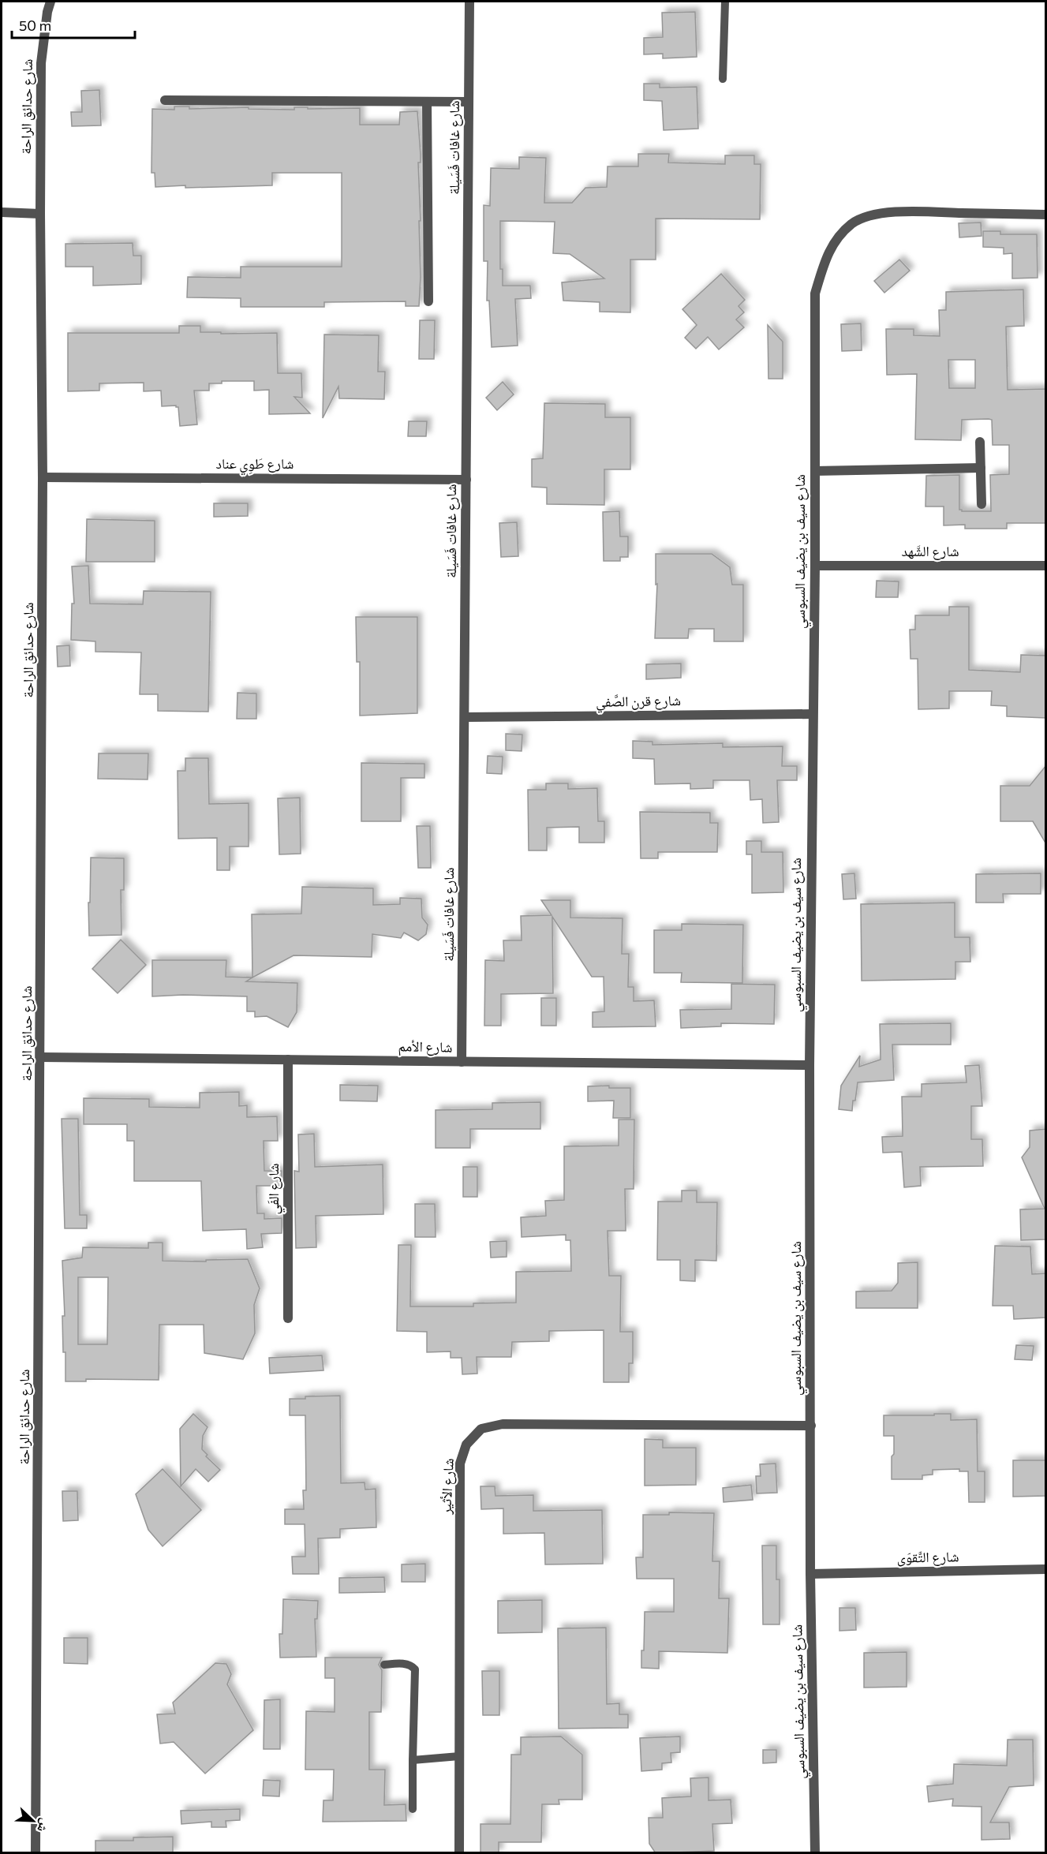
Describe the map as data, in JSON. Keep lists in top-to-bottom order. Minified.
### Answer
{"streets":{"street":["شارع حدائق الراحة","شارع غافات فَسَيلة","شارع طَوِي عناد","شارع سيف بن يضيف السبوسي","شارع الشَّهد","شارع قرن الصَّفي","شارع الأمم","شارع الفَي","شارع الأثير","شارع التَّقوَى"]},"crossings":[["شارع حدائق الراحة","شارع طَوِي عناد"],["شارع حدائق الراحة","شارع الأمم"],["شارع غافات فَسَيلة","شارع طَوِي عناد"],["شارع غافات فَسَيلة","شارع قرن الصَّفي"],["شارع غافات فَسَيلة","شارع الأمم"],["شارع سيف بن يضيف السبوسي","شارع الشَّهد"],["شارع سيف بن يضيف السبوسي","شارع قرن الصَّفي"],["شارع سيف بن يضيف السبوسي","شارع الأمم"],["شارع سيف بن يضيف السبوسي","شارع الأثير"],["شارع سيف بن يضيف السبوسي","شارع التَّقوَى"],["شارع الأمم","شارع الفَي"]],"scale_bar":"50 m","north":"bottom right"}
